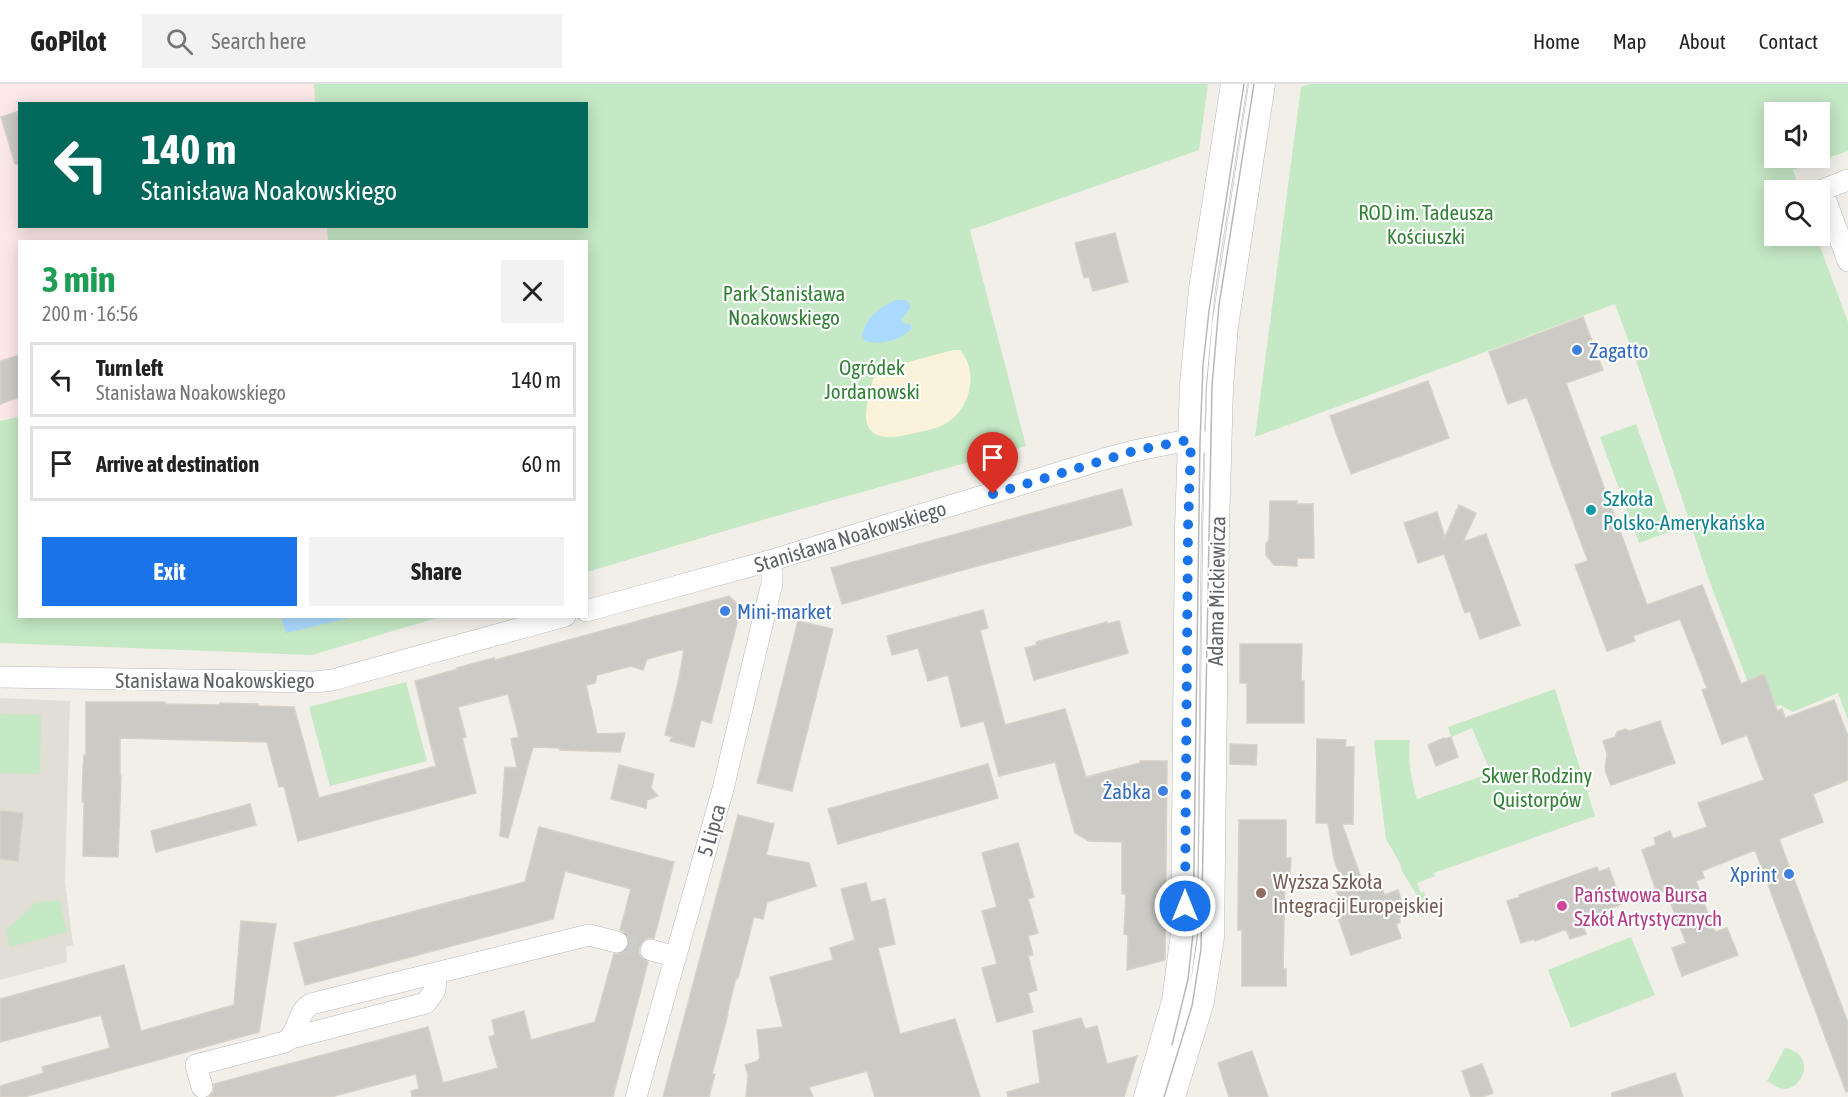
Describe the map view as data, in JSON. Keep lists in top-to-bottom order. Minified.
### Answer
{"streets":{"street":["Stanisława Noakowskiego","Adama Mickiewicza","5 Lipca"]},"crossings":[["Stanisława Noakowskiego","Adama Mickiewicza"],["Stanisława Noakowskiego","5 Lipca"]],"parks":["ROD im. Tadeusza Kościuszki","Park Stanisława Noakowskiego","Ogródek Jordanowski","Skwer Rodziny Quistorpów"],"places":["Zagatto","Szkoła Polsko-Amerykańska","Mini-market","Żabka","Xprint","Wyższa Szkoła Integracji Europejskiej","Państwowa Bursa Szkół Artystycznych"],"page":{"header":"GoPilot","search":"Search here","nav":["Home","Map","About","Contact"],"turn":["140 m","Stanisława Noakowskiego"],"heading":["3 min","200 m · 16:56"],"list":[{"name":"Turn left","note":"Stanisława Noakowskiego","value":"140 m"},{"name":"Arrive at destination","value":"60 m"}],"buttons":["Exit","Share"]}}
